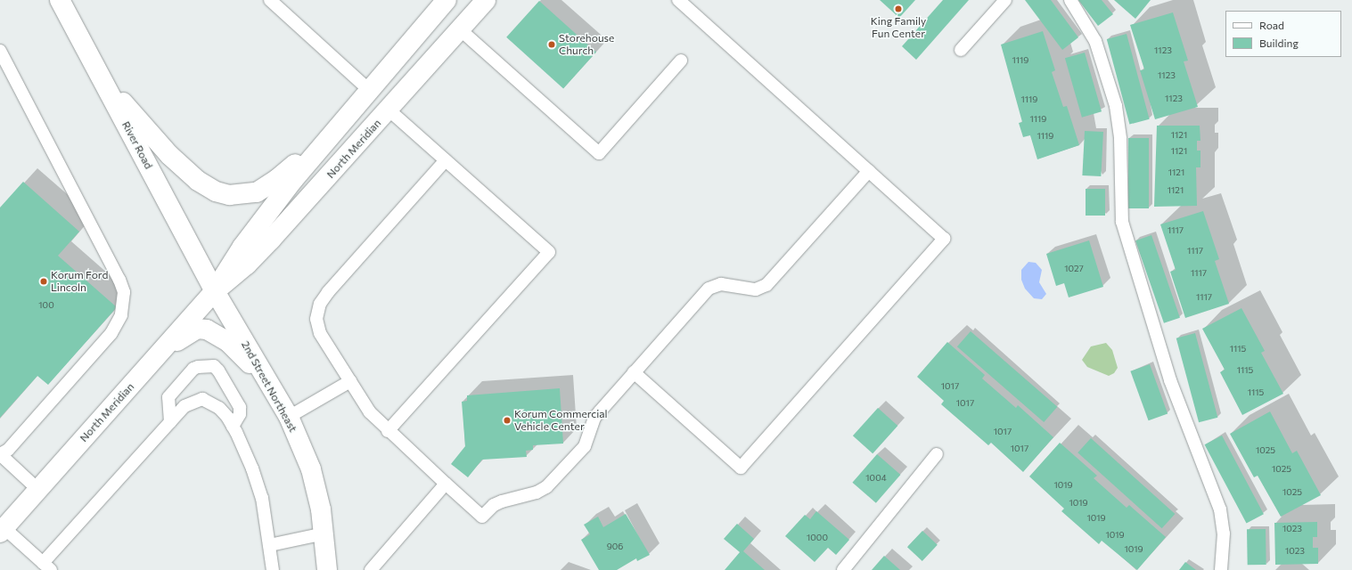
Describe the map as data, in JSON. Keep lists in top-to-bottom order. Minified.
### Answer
{"streets":{"main road":["River Road","North Meridian","2nd Street Northeast"]},"crossings":[["River Road","North Meridian"],["River Road","2nd Street Northeast"],["North Meridian","2nd Street Northeast"]],"places":["King Family Fun Center","Storehouse Church","Korum Ford Lincoln","Korum Commercial Vehicle Center"],"house_numbers":["1123","1119","1123","1123","1119","1119","1121","1119","1121","1121","1121","1117","1117","1027","1117","1117","100","1115","1115","1017","1115","1017","1017","1017","1025","1025","1004","1019","1025","1019","1019","1023","1019","1000","906","1019","1023"],"legend":["Road","Building"]}
